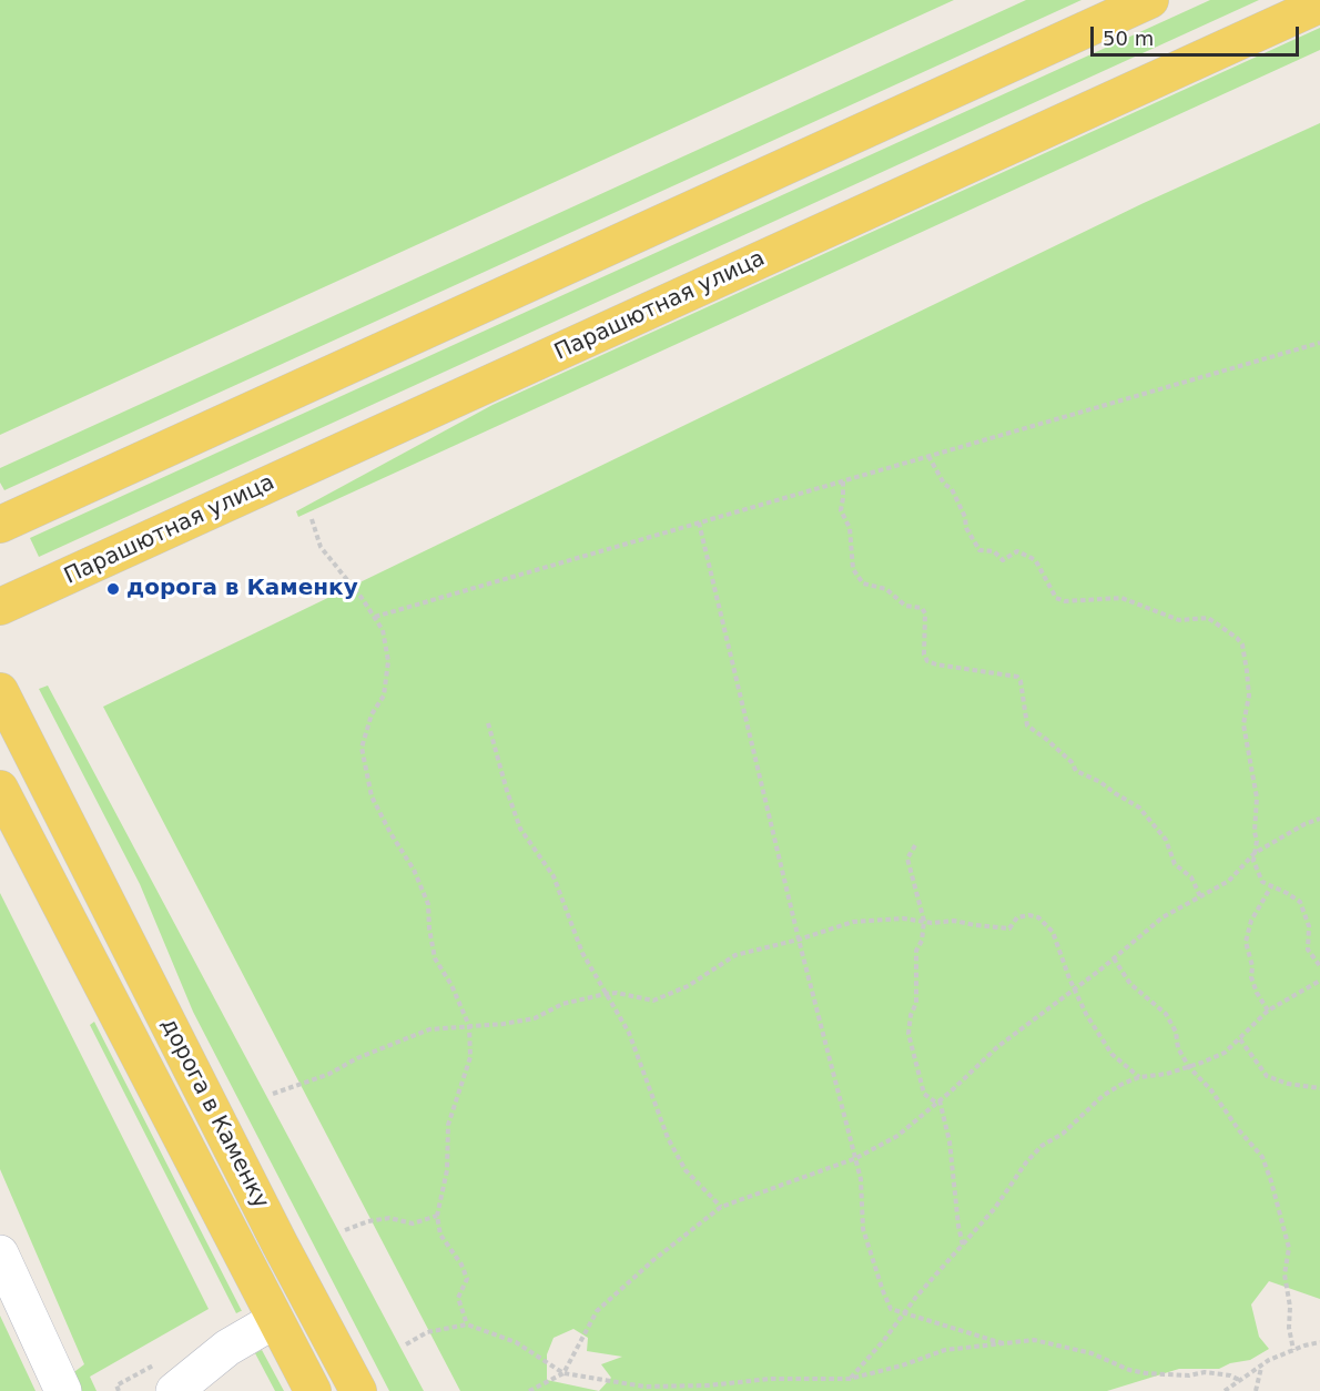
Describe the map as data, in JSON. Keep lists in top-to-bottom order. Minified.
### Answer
{"streets":{"main road":["Парашютная улица","дорога в Каменку"]},"places":["дорога в Каменку"],"scale_bar":"50 m"}
